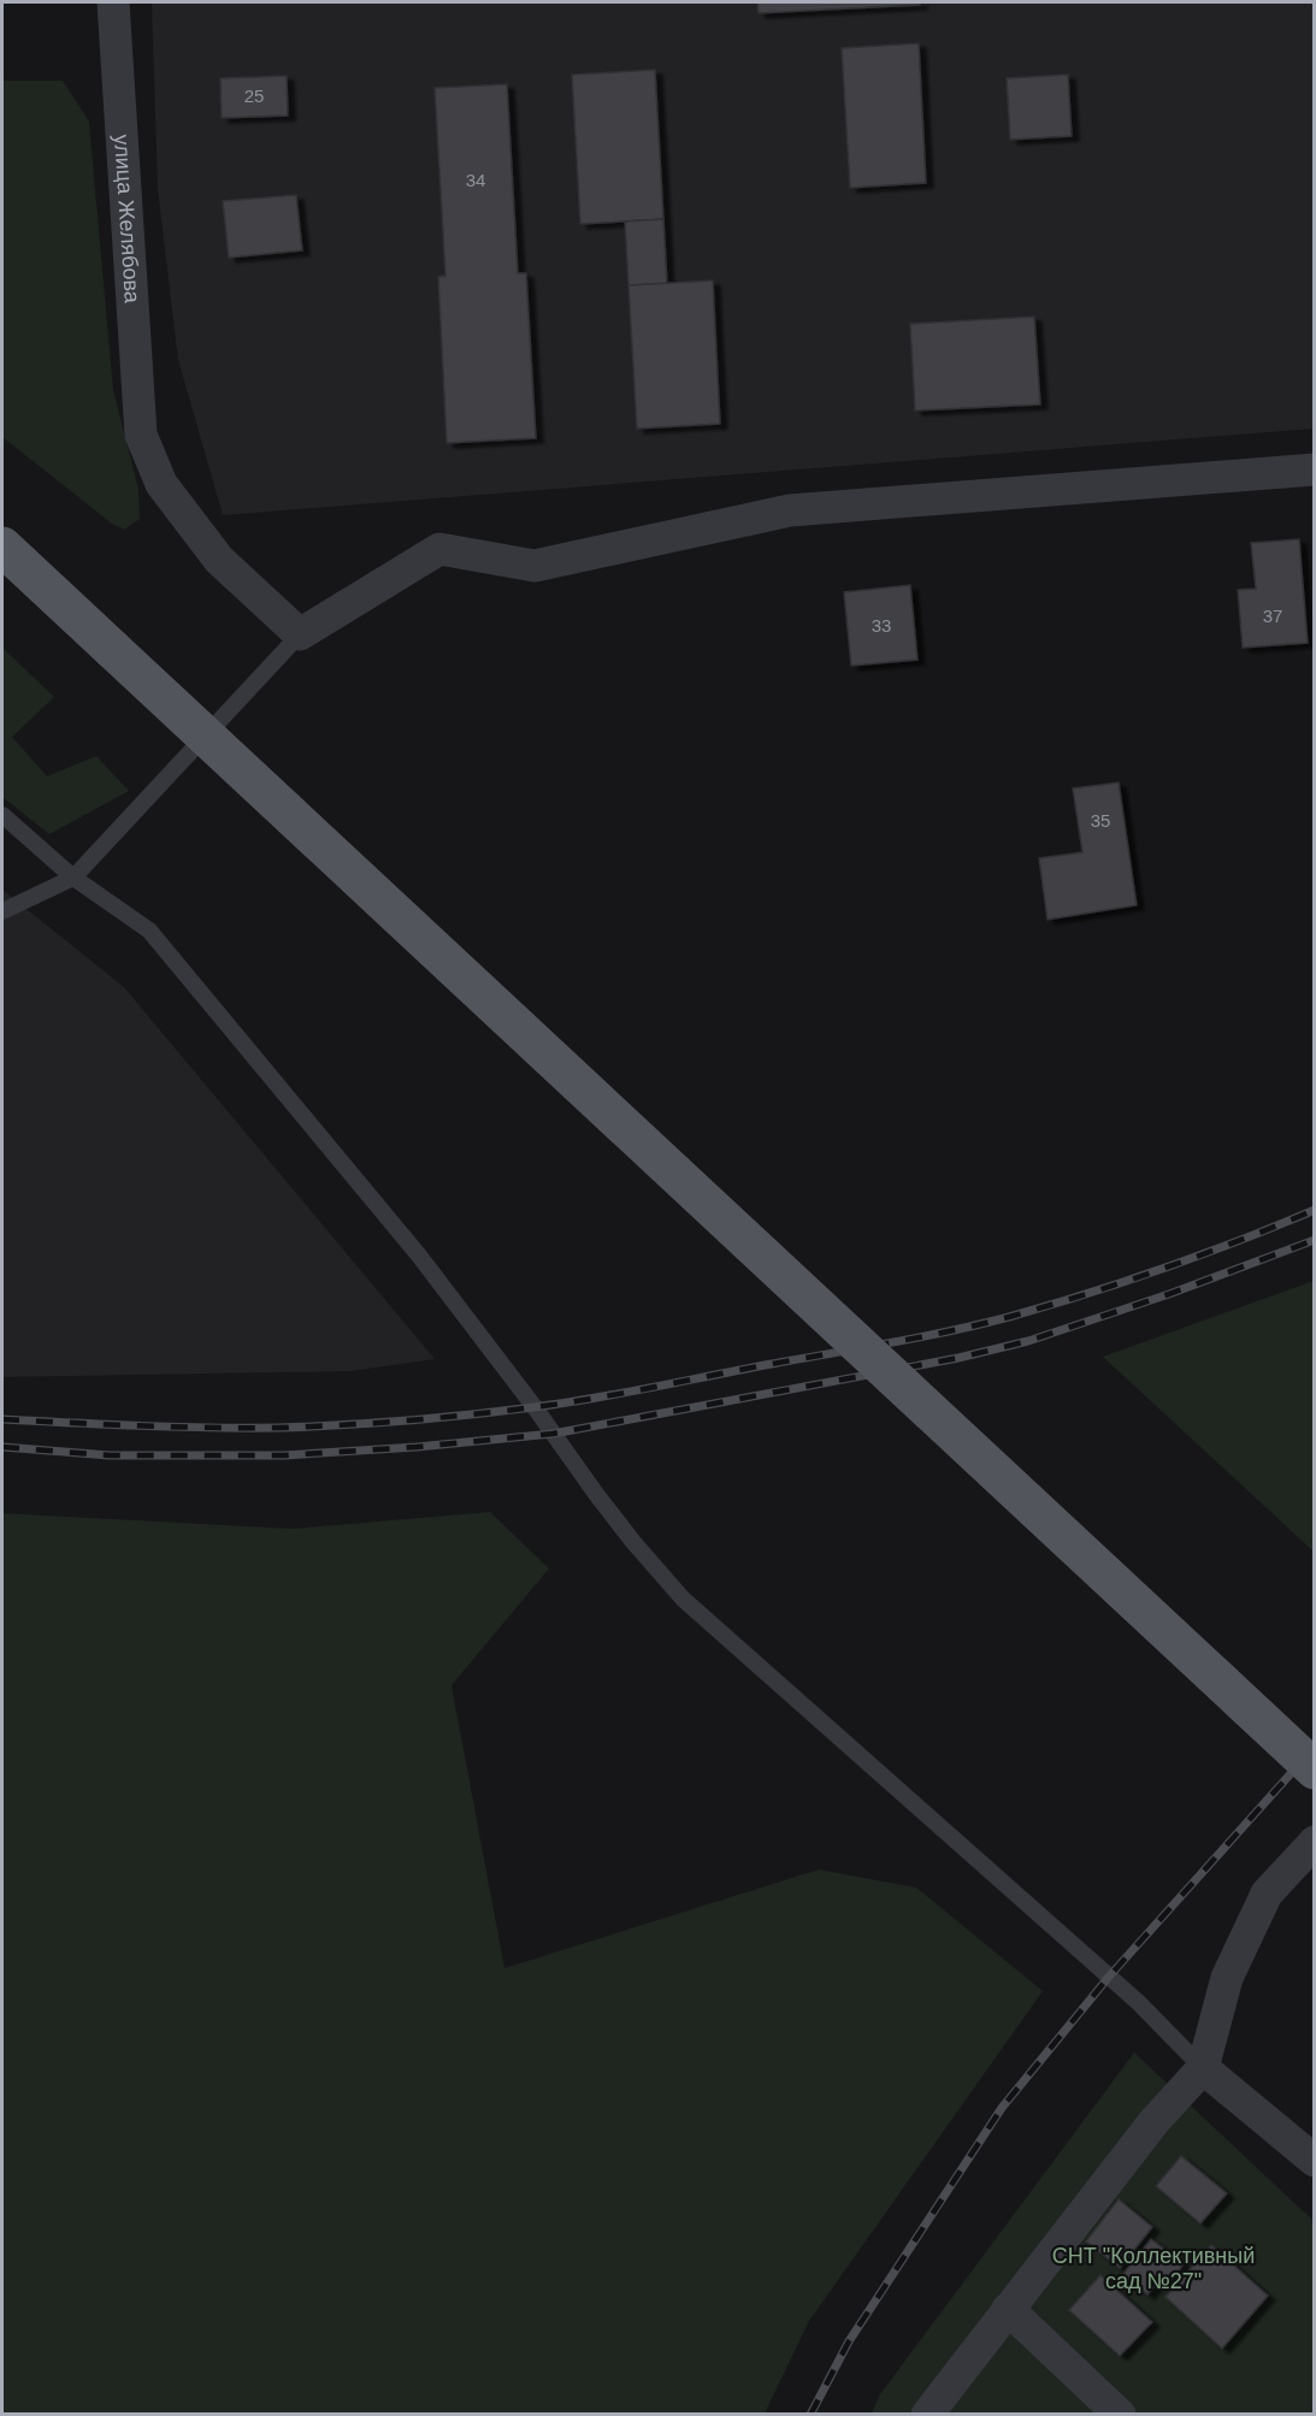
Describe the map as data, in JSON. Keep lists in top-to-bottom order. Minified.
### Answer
{"streets":{"street":["улица Желябова"]},"parks":["СНТ \"Коллективный сад №27\""],"house_numbers":["25","34","37","33","35"]}
